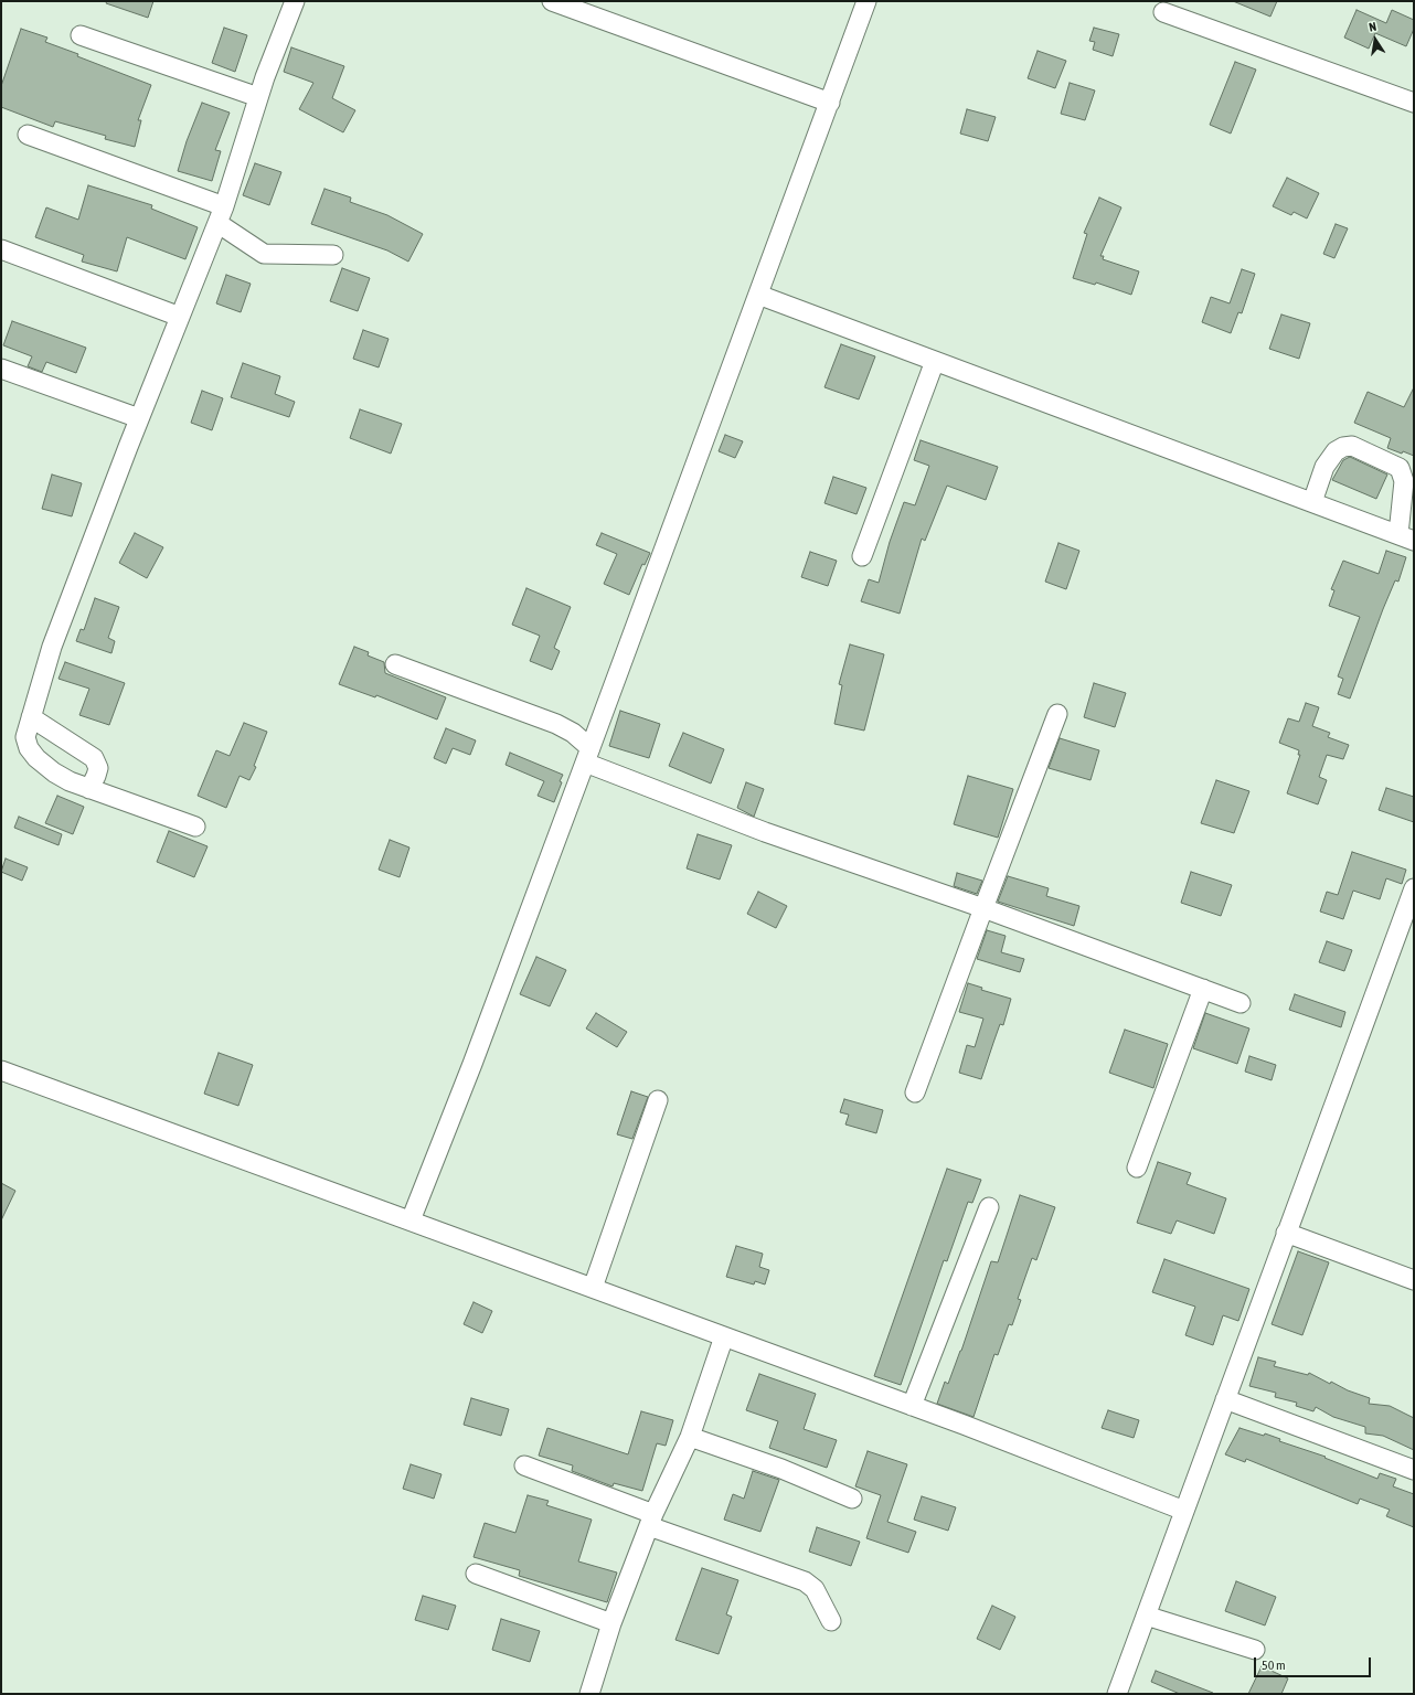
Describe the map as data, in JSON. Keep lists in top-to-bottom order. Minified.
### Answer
{"scale_bar":"50 m","north":"top"}
